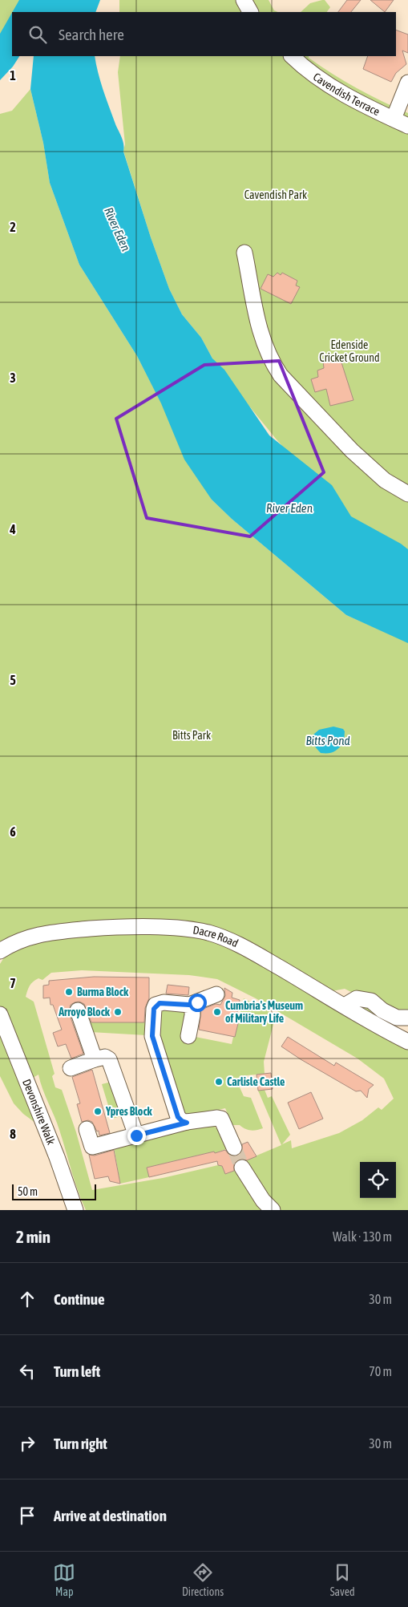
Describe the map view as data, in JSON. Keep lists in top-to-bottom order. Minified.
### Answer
{"streets":{"street":["Cavendish Terrace","Dacre Road","Devonshire Walk"]},"water":["River Eden","Bitts Pond"],"parks":["Cavendish Park","Edenside Cricket Ground","Bitts Park"],"places":["Burma Block","Arroyo Block","Cumbria's Museum of Military Life","Carlisle Castle","Ypres Block"],"scale_bar":"50 m","page":{"search":"Search here","scale":"50 m","heading":["2 min","Walk · 130 m"],"list":[["Continue","30 m"],["Turn left","70 m"],["Turn right","30 m"],"Arrive at destination"],"nav":["Map","Directions","Saved"]},"grid":{"rows":["1","2","3","4","5","6","7","8"]}}
